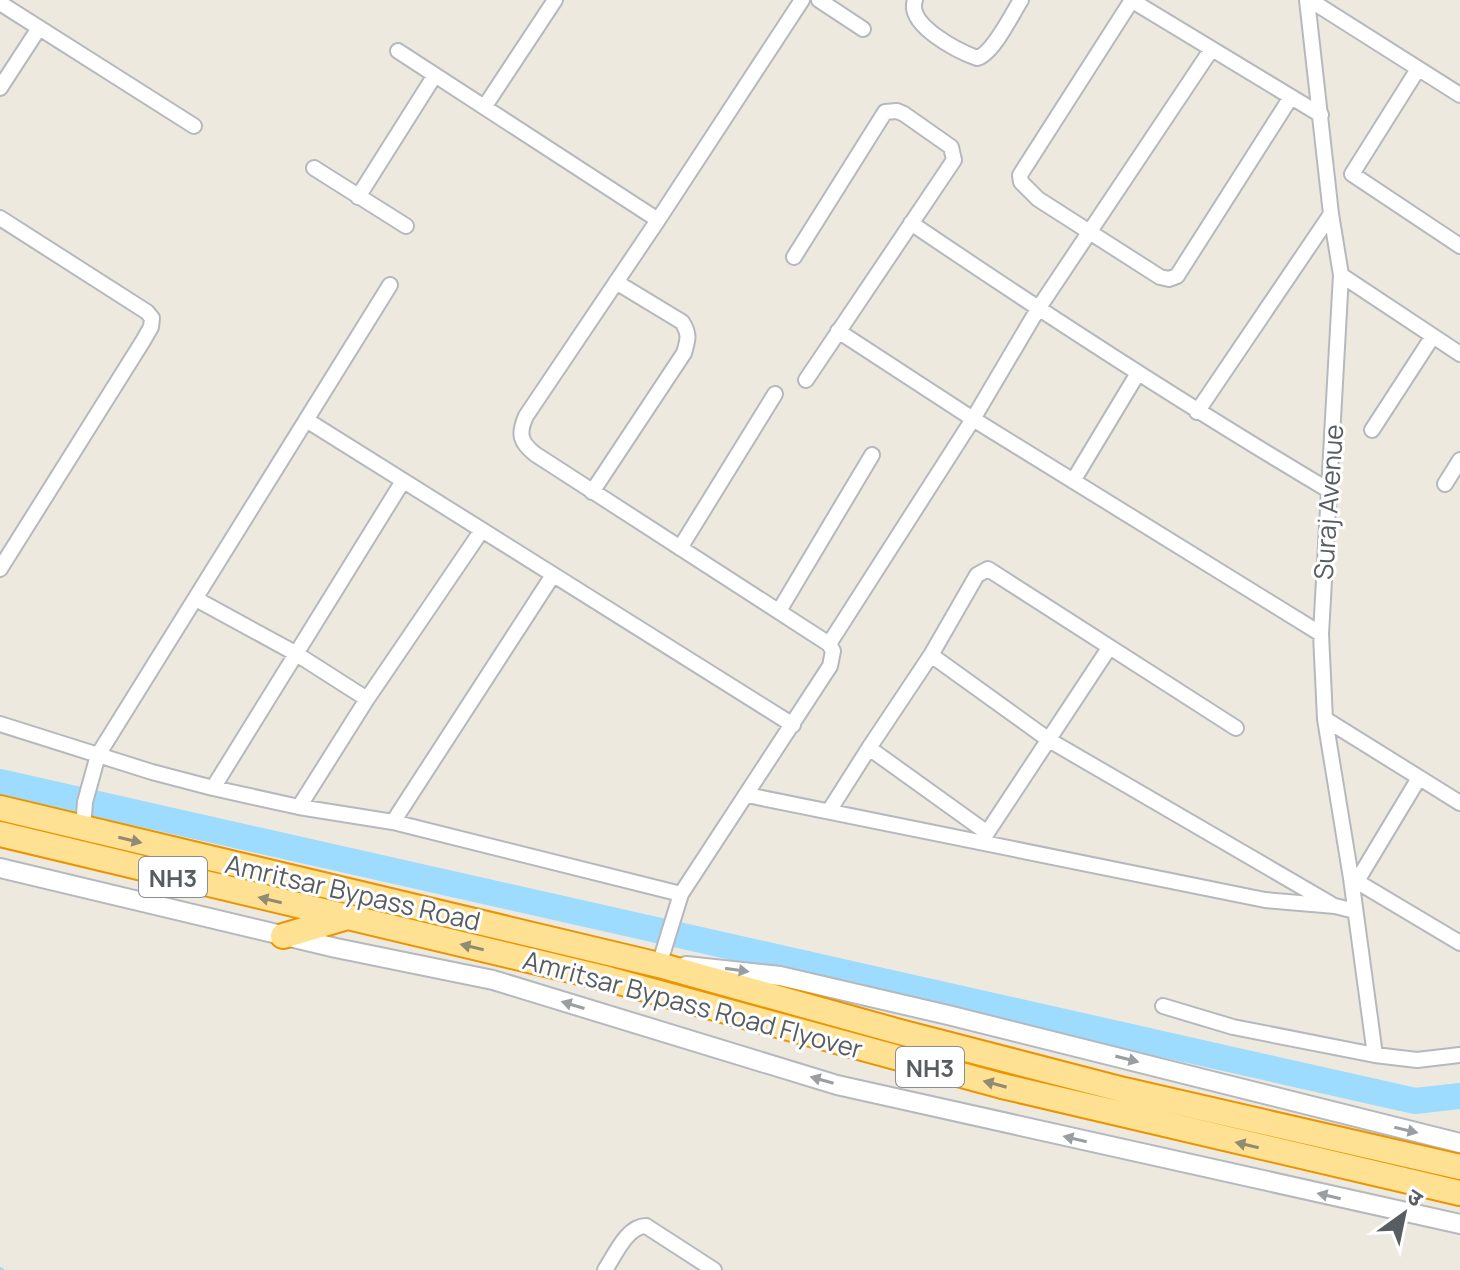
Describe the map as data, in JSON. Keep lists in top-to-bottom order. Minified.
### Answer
{"streets":{"highway":["NH3","Amritsar Bypass Road","Amritsar Bypass Road Flyover"],"street":["Suraj Avenue"]},"crossings":[["Amritsar Bypass Road","Amritsar Bypass Road Flyover"]],"north":"top right"}
